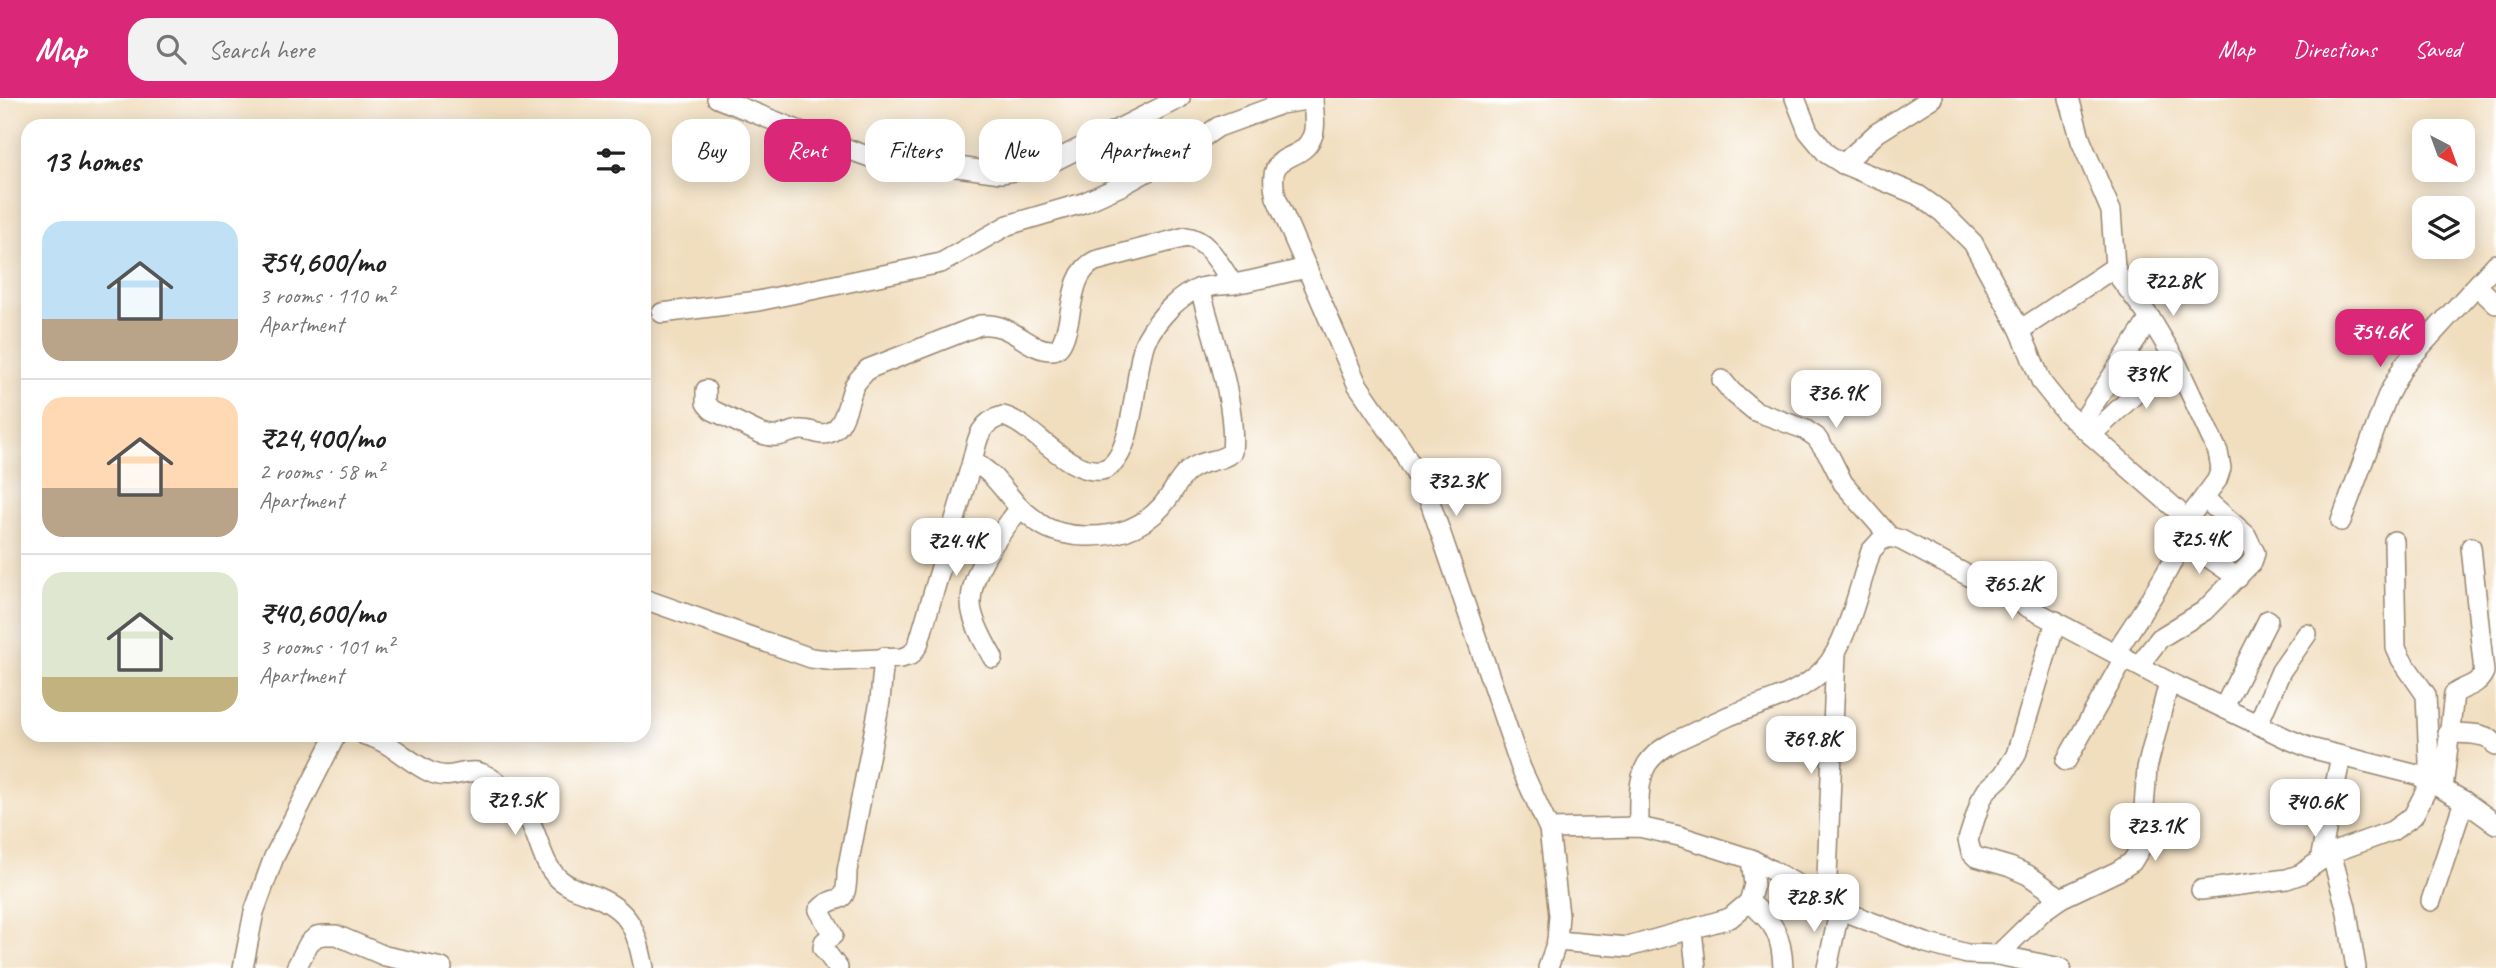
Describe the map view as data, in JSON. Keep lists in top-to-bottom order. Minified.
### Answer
{"north":"bottom right","page":{"header":"Map","search":"Search here","nav":["Map","Directions","Saved"],"chip":["Buy","Rent","Filters","New","Apartment"],"heading":"13 homes","list":[{"name":"₹54,600/mo","note":"3 rooms · 110 m² · Apartment"},{"name":"₹24,400/mo","note":"2 rooms · 58 m² · Apartment"},{"name":"₹40,600/mo","note":"3 rooms · 101 m² · Apartment"}],"price":["₹22.8K","₹54.6K","₹39K","₹36.9K","₹32.3K","₹25.4K","₹24.4K","₹65.2K","₹69.8K","₹29.5K","₹40.6K","₹23.1K","₹28.3K"]}}
